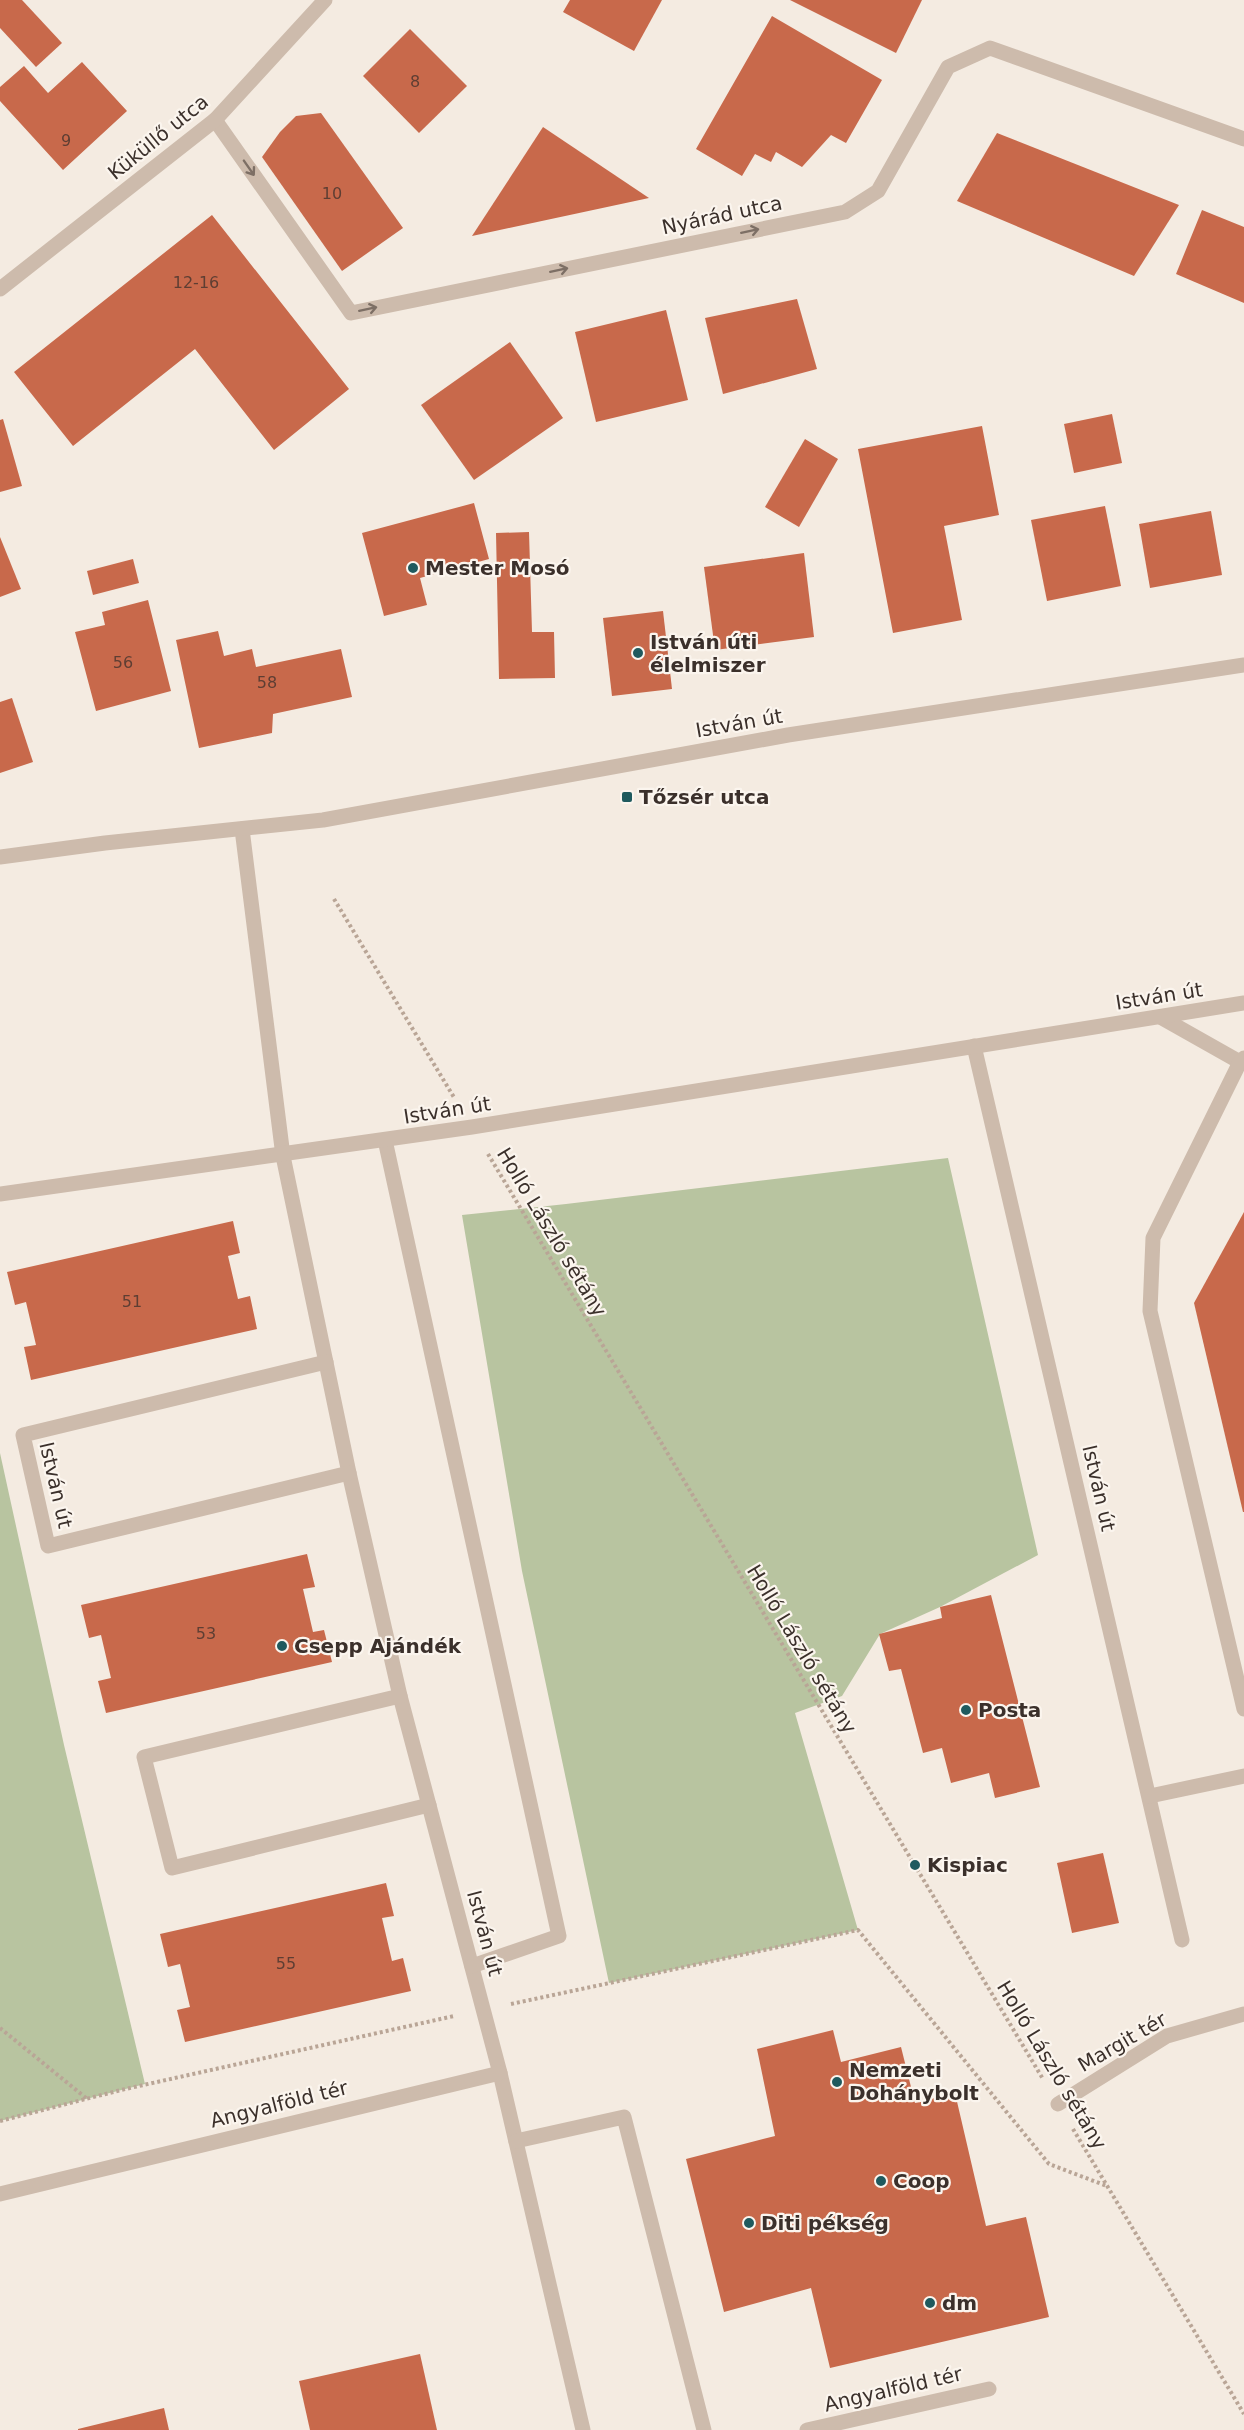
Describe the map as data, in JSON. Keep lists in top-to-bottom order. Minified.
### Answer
{"streets":{"street":["Küküllő utca","Nyárád utca","István út","Margit tér","Angyalföld tér"],"path":["Holló László sétány"]},"crossings":[["Küküllő utca","Nyárád utca"],["István út","Holló László sétány"],["István út","Angyalföld tér"],["Holló László sétány","Margit tér"]],"one_way":["Nyárád utca"],"places":{"other":["Mester Mosó","István úti élelmiszer","Csepp Ajándék","Posta","Kispiac","Nemzeti Dohánybolt","Coop","Diti pékség","dm"],"transit":["Tőzsér utca"]},"house_numbers":["8","9","10","12-16","56","58","51","53","55"]}
